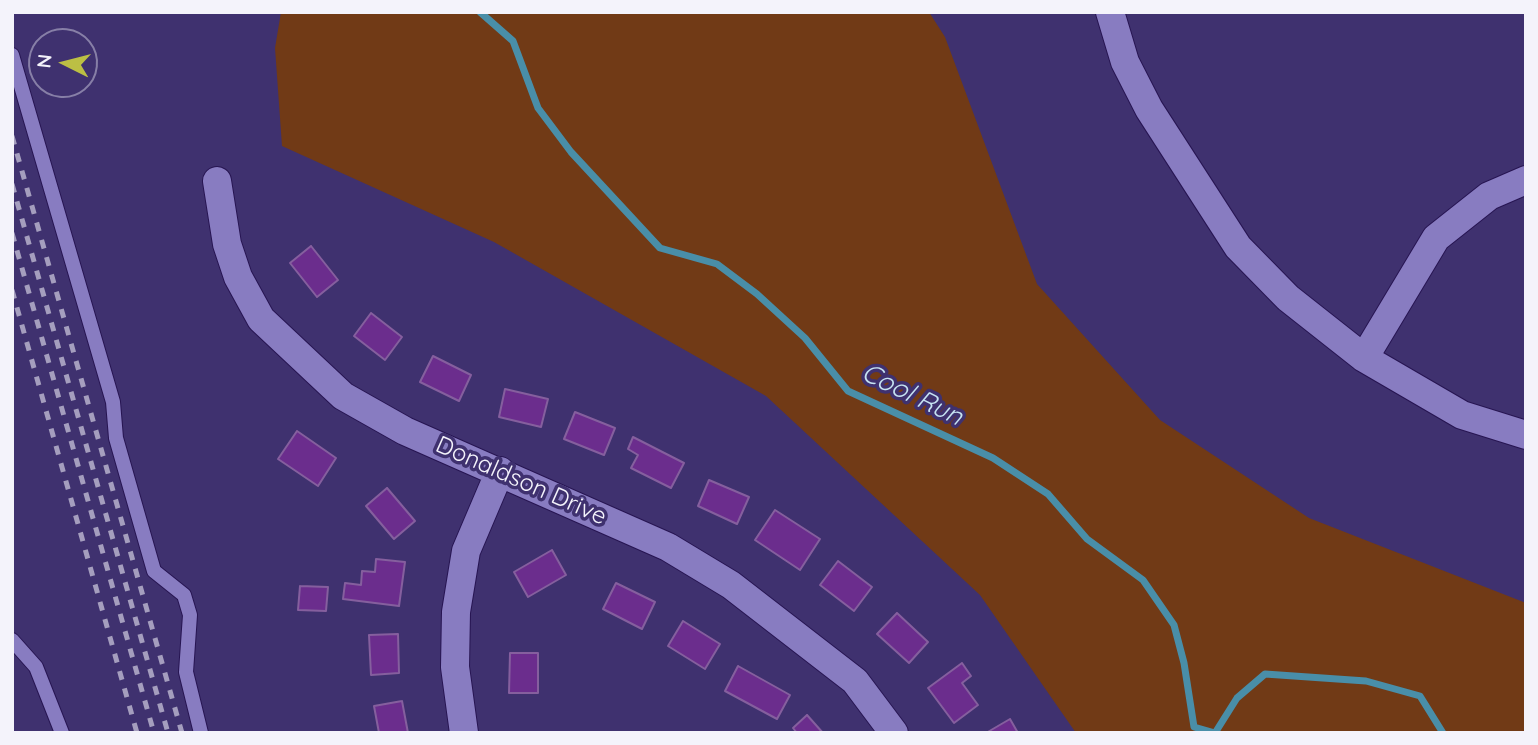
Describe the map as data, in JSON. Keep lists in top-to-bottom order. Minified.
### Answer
{"streets":{"street":["Donaldson Drive"]},"water":["Cool Run"],"north":"left"}
